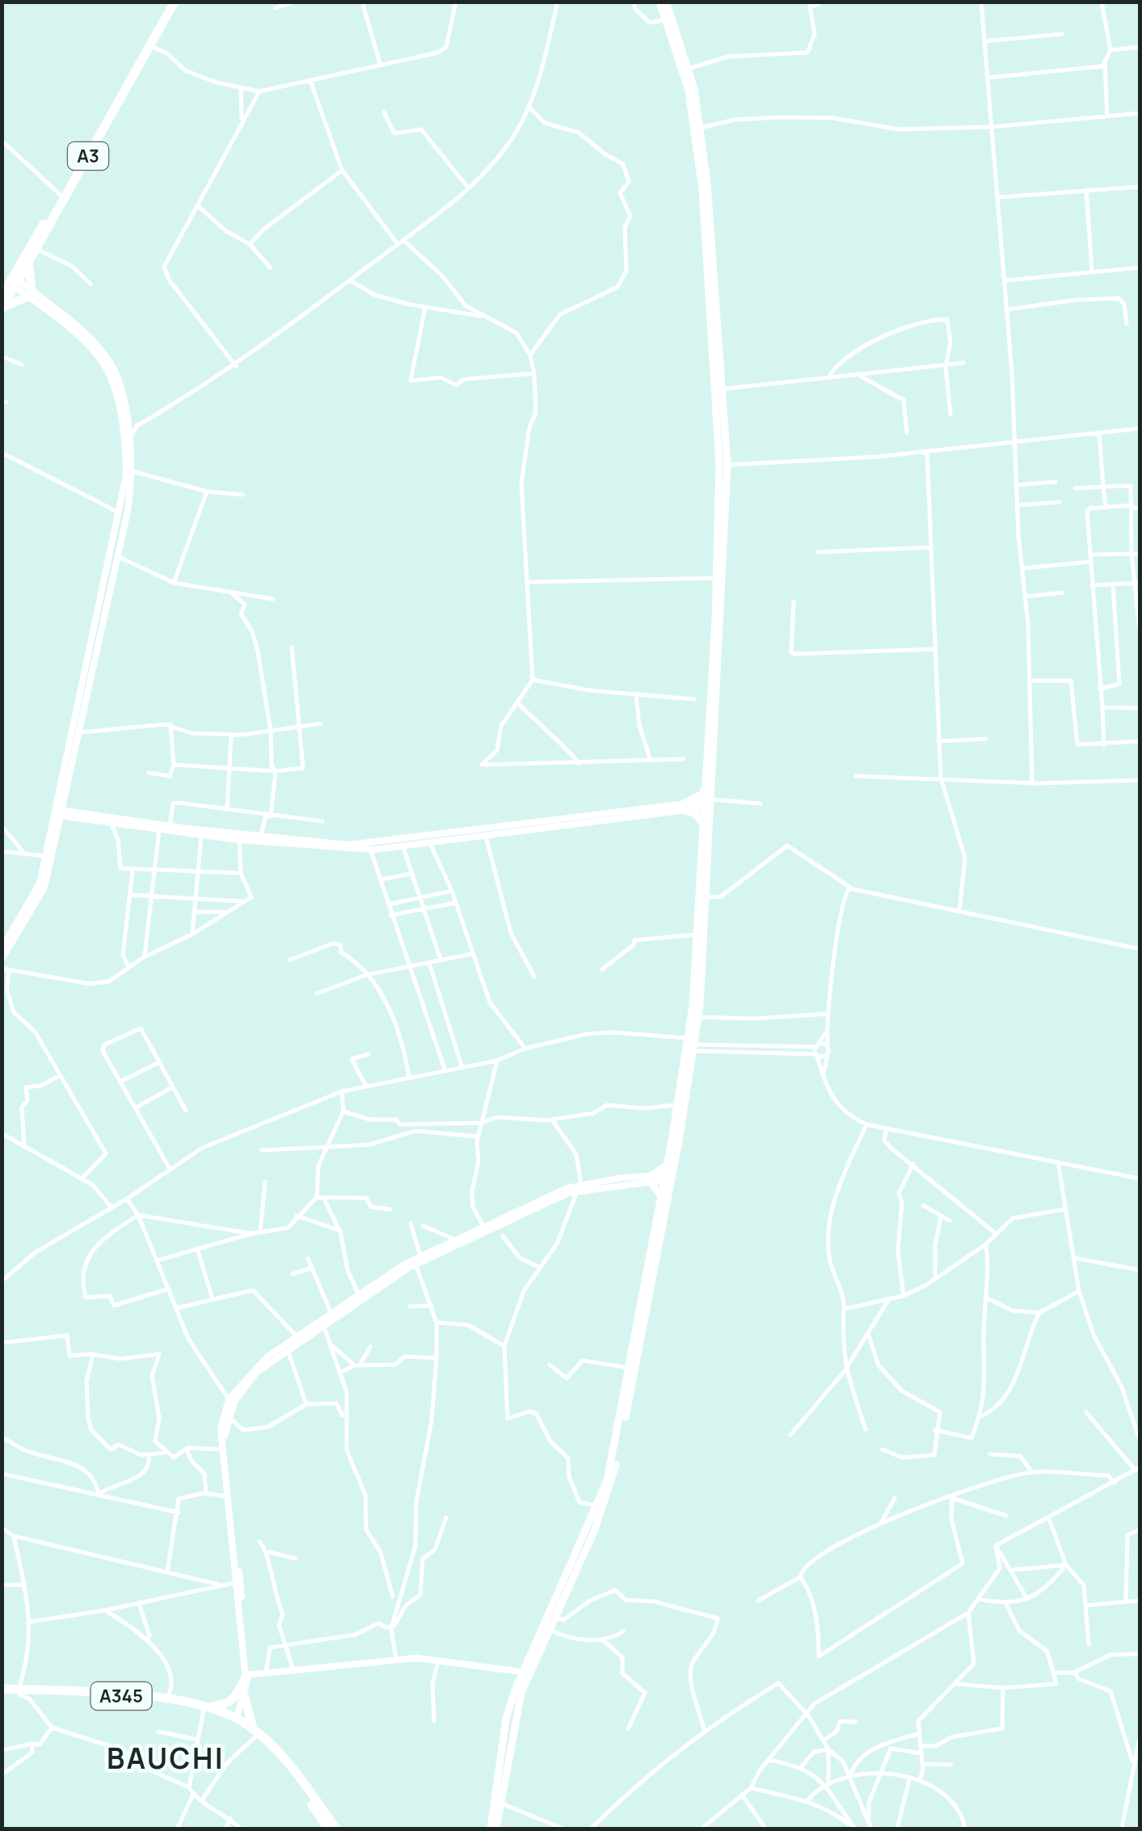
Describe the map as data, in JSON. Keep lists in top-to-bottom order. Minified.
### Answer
{"streets":{"highway":["A3","A345"]},"districts":["BAUCHI"]}
